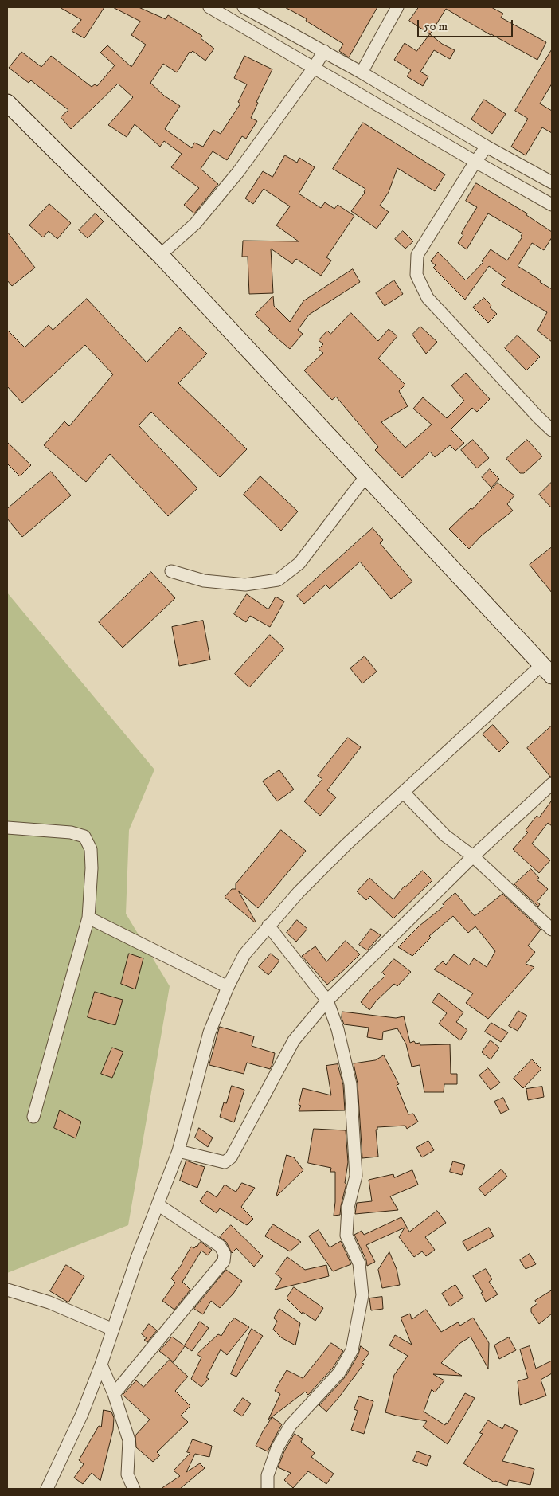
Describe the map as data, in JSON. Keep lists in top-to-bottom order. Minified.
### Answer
{"scale_bar":"50 m"}
